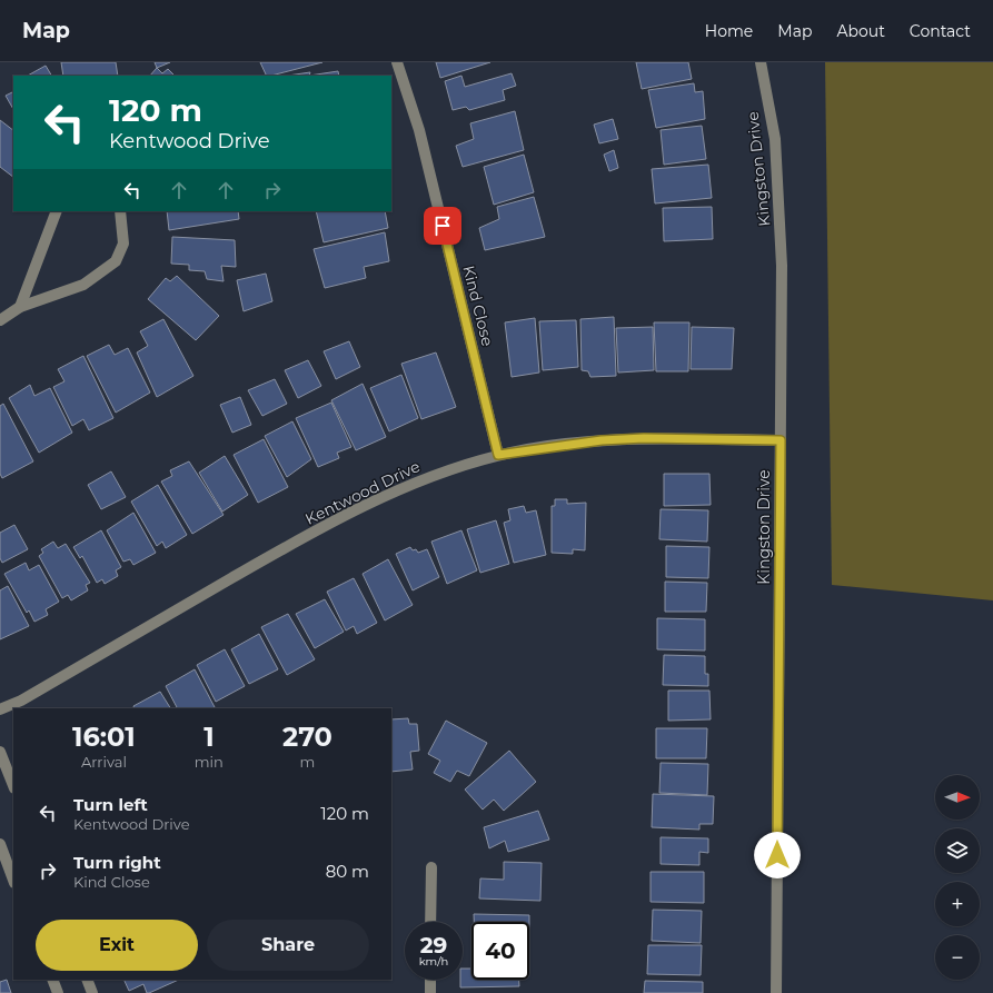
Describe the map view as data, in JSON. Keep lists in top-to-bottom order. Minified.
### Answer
{"streets":{"street":["Kingston Drive","Kind Close","Kentwood Drive"]},"crossings":[["Kingston Drive","Kentwood Drive"],["Kind Close","Kentwood Drive"]],"north":"right","page":{"header":"Map","nav":["Home","Map","About","Contact"],"turn":["120 m","Kentwood Drive"],"eta":["16:01","Arrival","1","min","270","m"],"map_buttons":["+","−"],"list":[{"name":"Turn left","note":"Kentwood Drive","value":"120 m"},{"name":"Turn right","note":"Kind Close","value":"80 m"}],"buttons":["Exit","Share"],"speed":"29 km/h","limit":"40"}}
